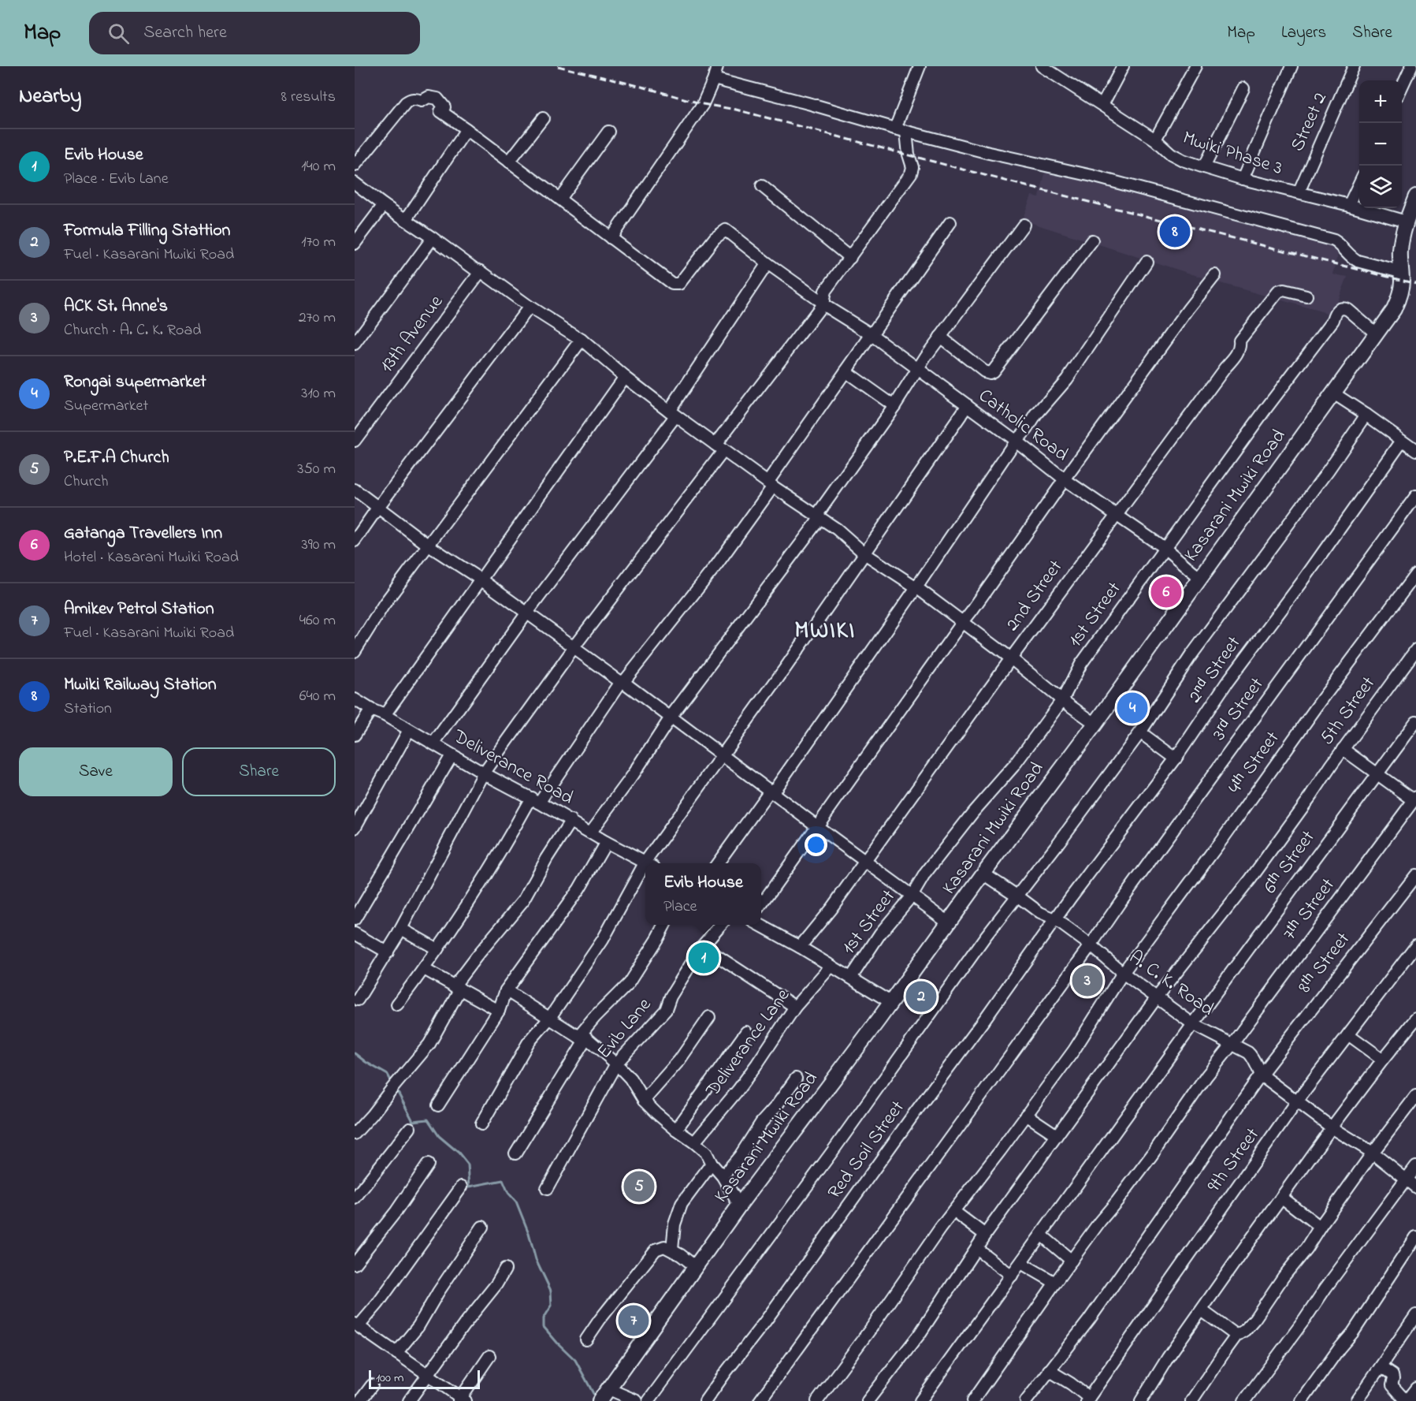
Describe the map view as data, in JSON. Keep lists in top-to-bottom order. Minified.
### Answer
{"streets":{"main road":["Kasarani Mwiki Road"],"street":["Street 2","Mwiki Phase 3","13th Avenue","Catholic Road","2nd Street","1st Street","2ⁿᵈ Street","3ʳᵈ Street","5th Street","4ᵗʰ Street","Deliverance Road","6ᵗʰ Street","7ᵗʰ Street","8ᵗʰ Street","A. C. K. Road","Evib Lane","Deliverance Lane","Red Soil Street","9th Street"]},"crossings":[["Street 2","Mwiki Phase 3"],["Mwiki Phase 3","Kasarani Mwiki Road"],["Catholic Road","Kasarani Mwiki Road"],["Catholic Road","2nd Street"],["Catholic Road","1st Street"],["Kasarani Mwiki Road","1st Street"],["Kasarani Mwiki Road","A. C. K. Road"],["2ⁿᵈ Street","A. C. K. Road"],["2ⁿᵈ Street","Red Soil Street"],["3ʳᵈ Street","A. C. K. Road"],["5th Street","A. C. K. Road"],["4ᵗʰ Street","A. C. K. Road"],["6ᵗʰ Street","A. C. K. Road"],["7ᵗʰ Street","A. C. K. Road"],["8ᵗʰ Street","A. C. K. Road"],["A. C. K. Road","Red Soil Street"],["A. C. K. Road","9th Street"]],"districts":["MWIKI"],"scale_bar":"100 m","page":{"header":"Map","search":"Search here","nav":["Map","Layers","Share"],"heading":["Nearby","8 results"],"map_buttons":["+","−"],"list":[{"mark":"1","name":"Evib House","note":"Place · Evib Lane","value":"140 m"},{"mark":"2","name":"Formula Filling Stattion","note":"Fuel · Kasarani Mwiki Road","value":"170 m"},{"mark":"3","name":"ACK St. Anne's","note":"Church · A. C. K. Road","value":"270 m"},{"mark":"4","name":"Rongai supermarket","note":"Supermarket","value":"310 m"},{"mark":"5","name":"P.E.F.A Church","note":"Church","value":"350 m"},{"mark":"6","name":"Gatanga Travellers Inn","note":"Hotel · Kasarani Mwiki Road","value":"390 m"},{"mark":"7","name":"Amikev Petrol Station","note":"Fuel · Kasarani Mwiki Road","value":"460 m"},{"mark":"8","name":"Mwiki Railway Station","note":"Station","value":"640 m"}],"pins":["8","6","4","1","3","2","5","7"],"buttons":["Save","Share"],"popup":["Evib House","Place"],"scale":"100 m"}}
